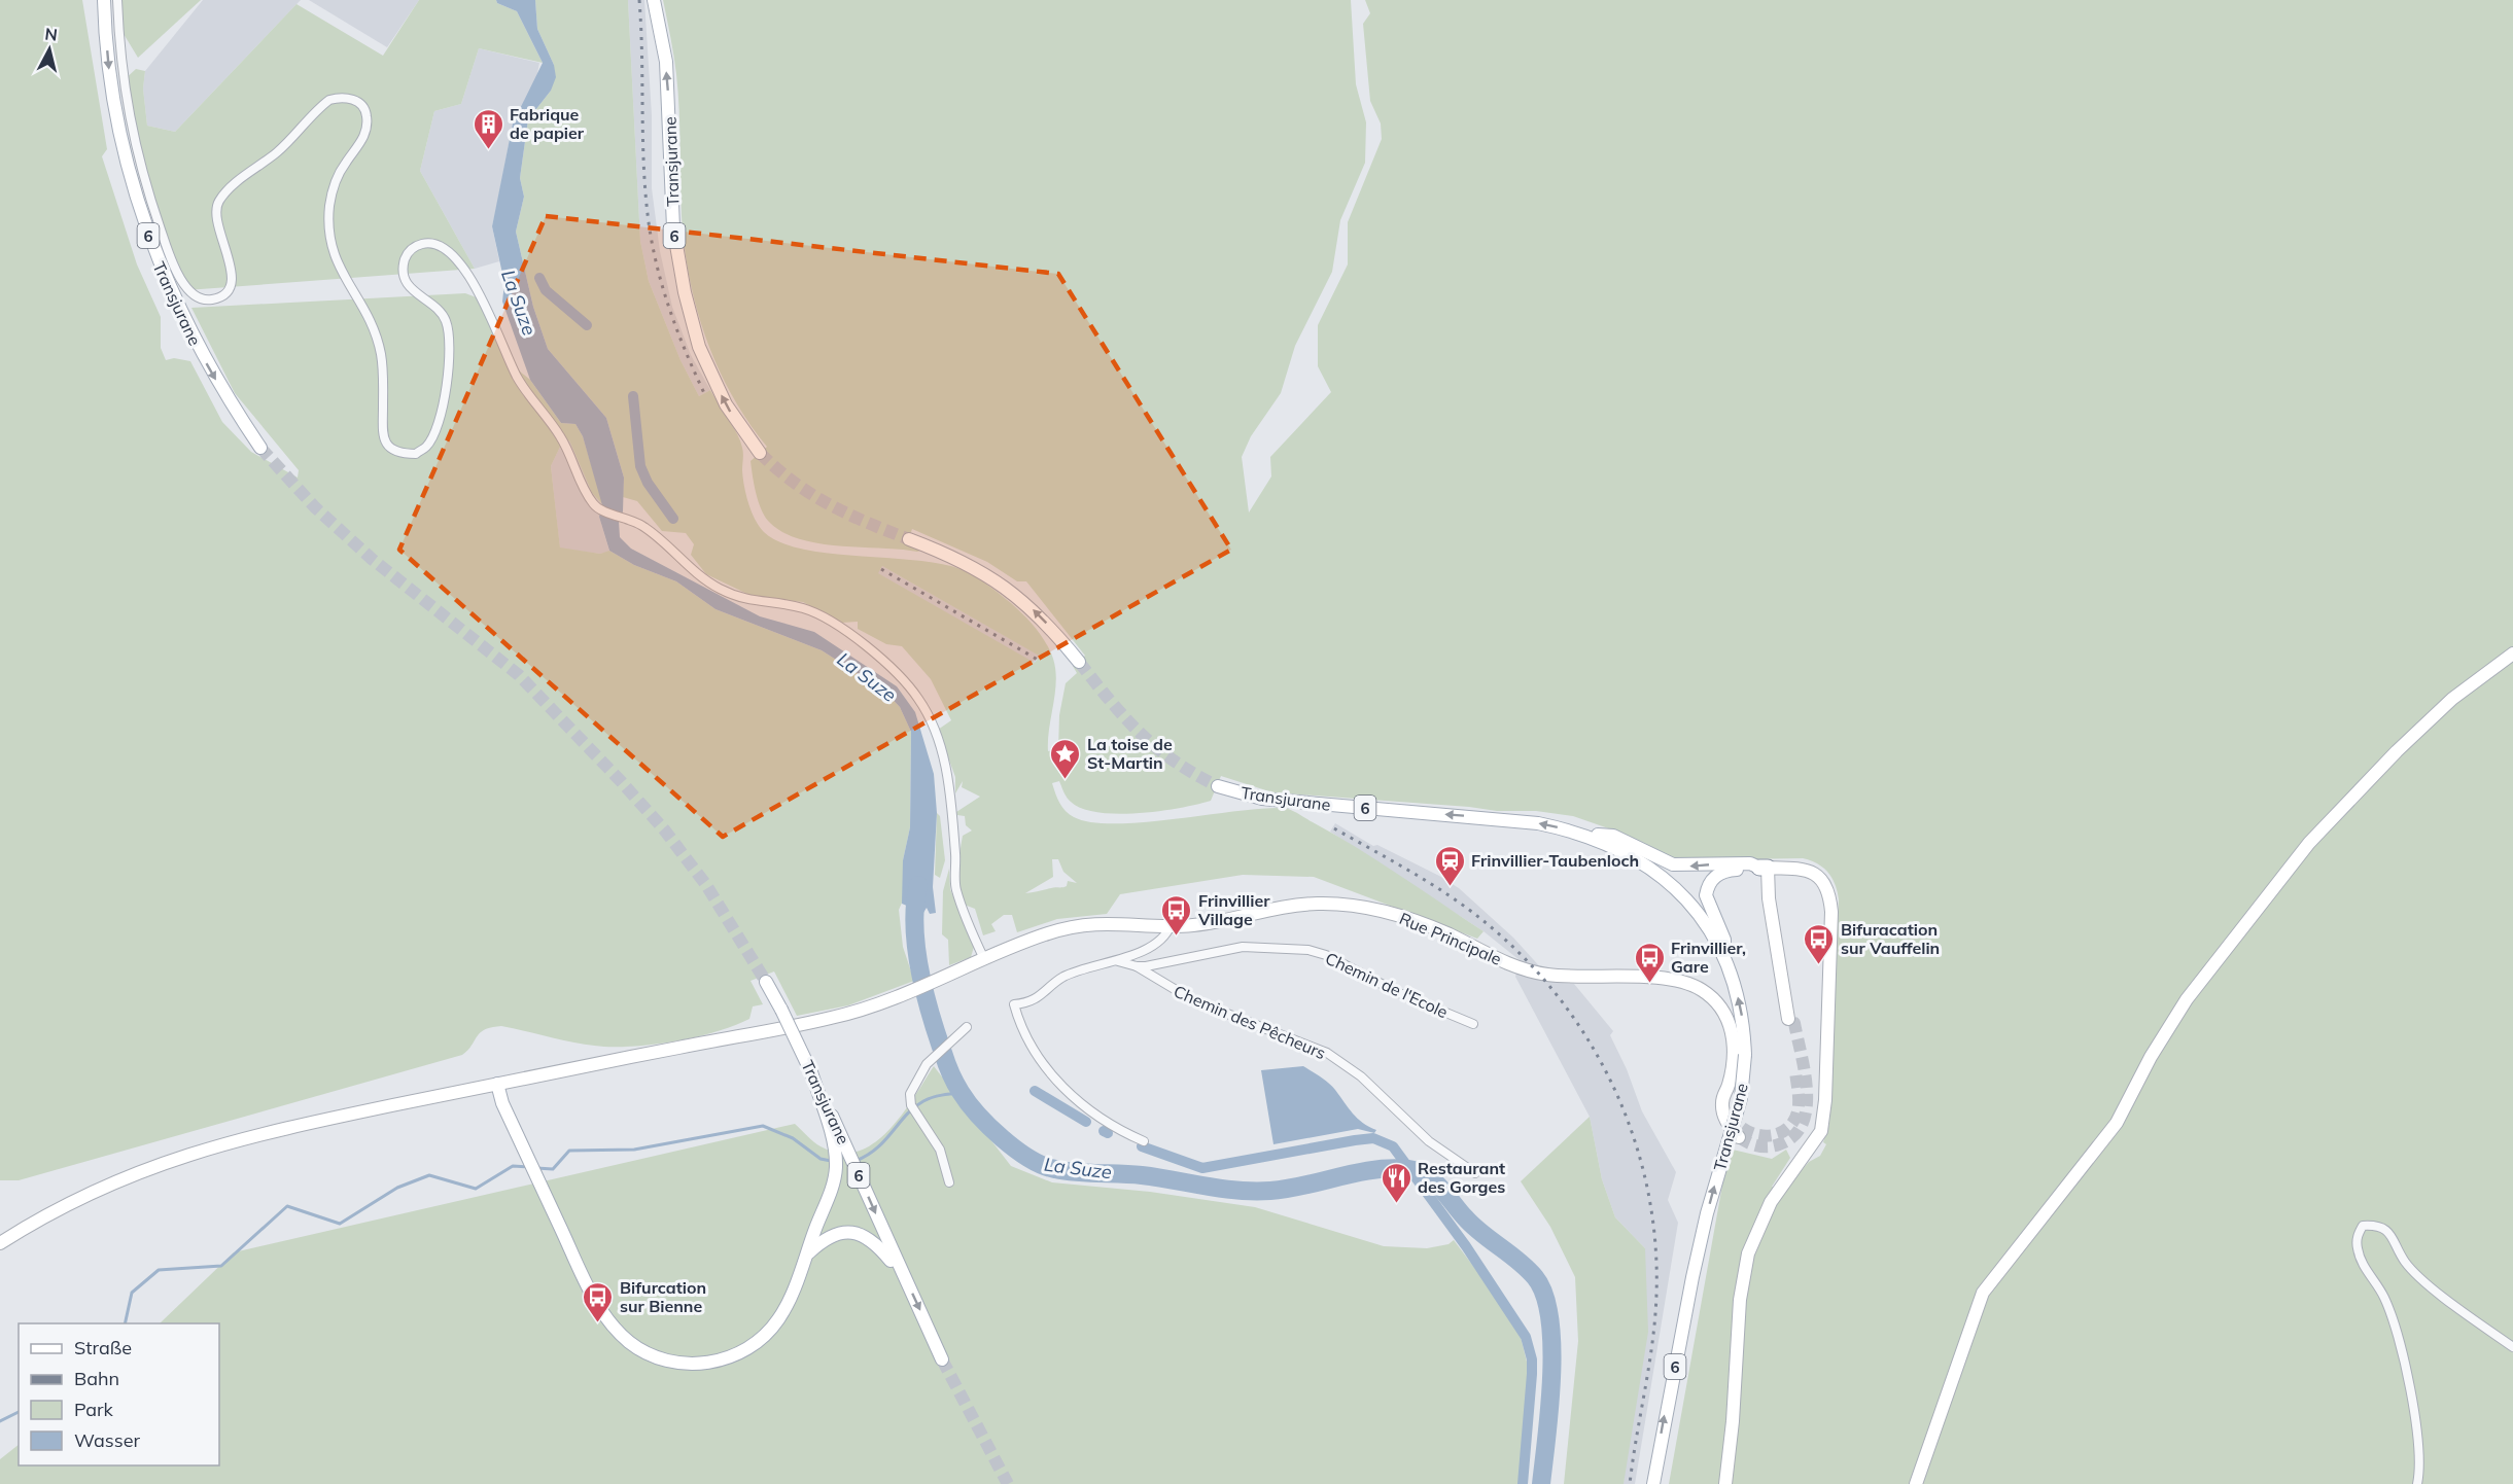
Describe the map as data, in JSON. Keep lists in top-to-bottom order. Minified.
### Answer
{"streets":{"main road":["Transjurane","6","Rue Principale"],"street":["Chemin de l'Ecole","Chemin des Pêcheurs"]},"crossings":[["Transjurane","Rue Principale"],["Chemin de l'Ecole","Chemin des Pêcheurs"]],"water":["La Suze"],"places":{"building":["Fabrique de papier"],"place":["La toise de St-Martin"],"station":["Frinvillier-Taubenloch"],"bus stop":["Frinvillier Village","Bifuracation sur Vauffelin","Frinvillier, Gare","Bifurcation sur Bienne"],"restaurant":["Restaurant des Gorges"]},"legend":["Straße","Bahn","Park","Wasser"],"north":"top"}
